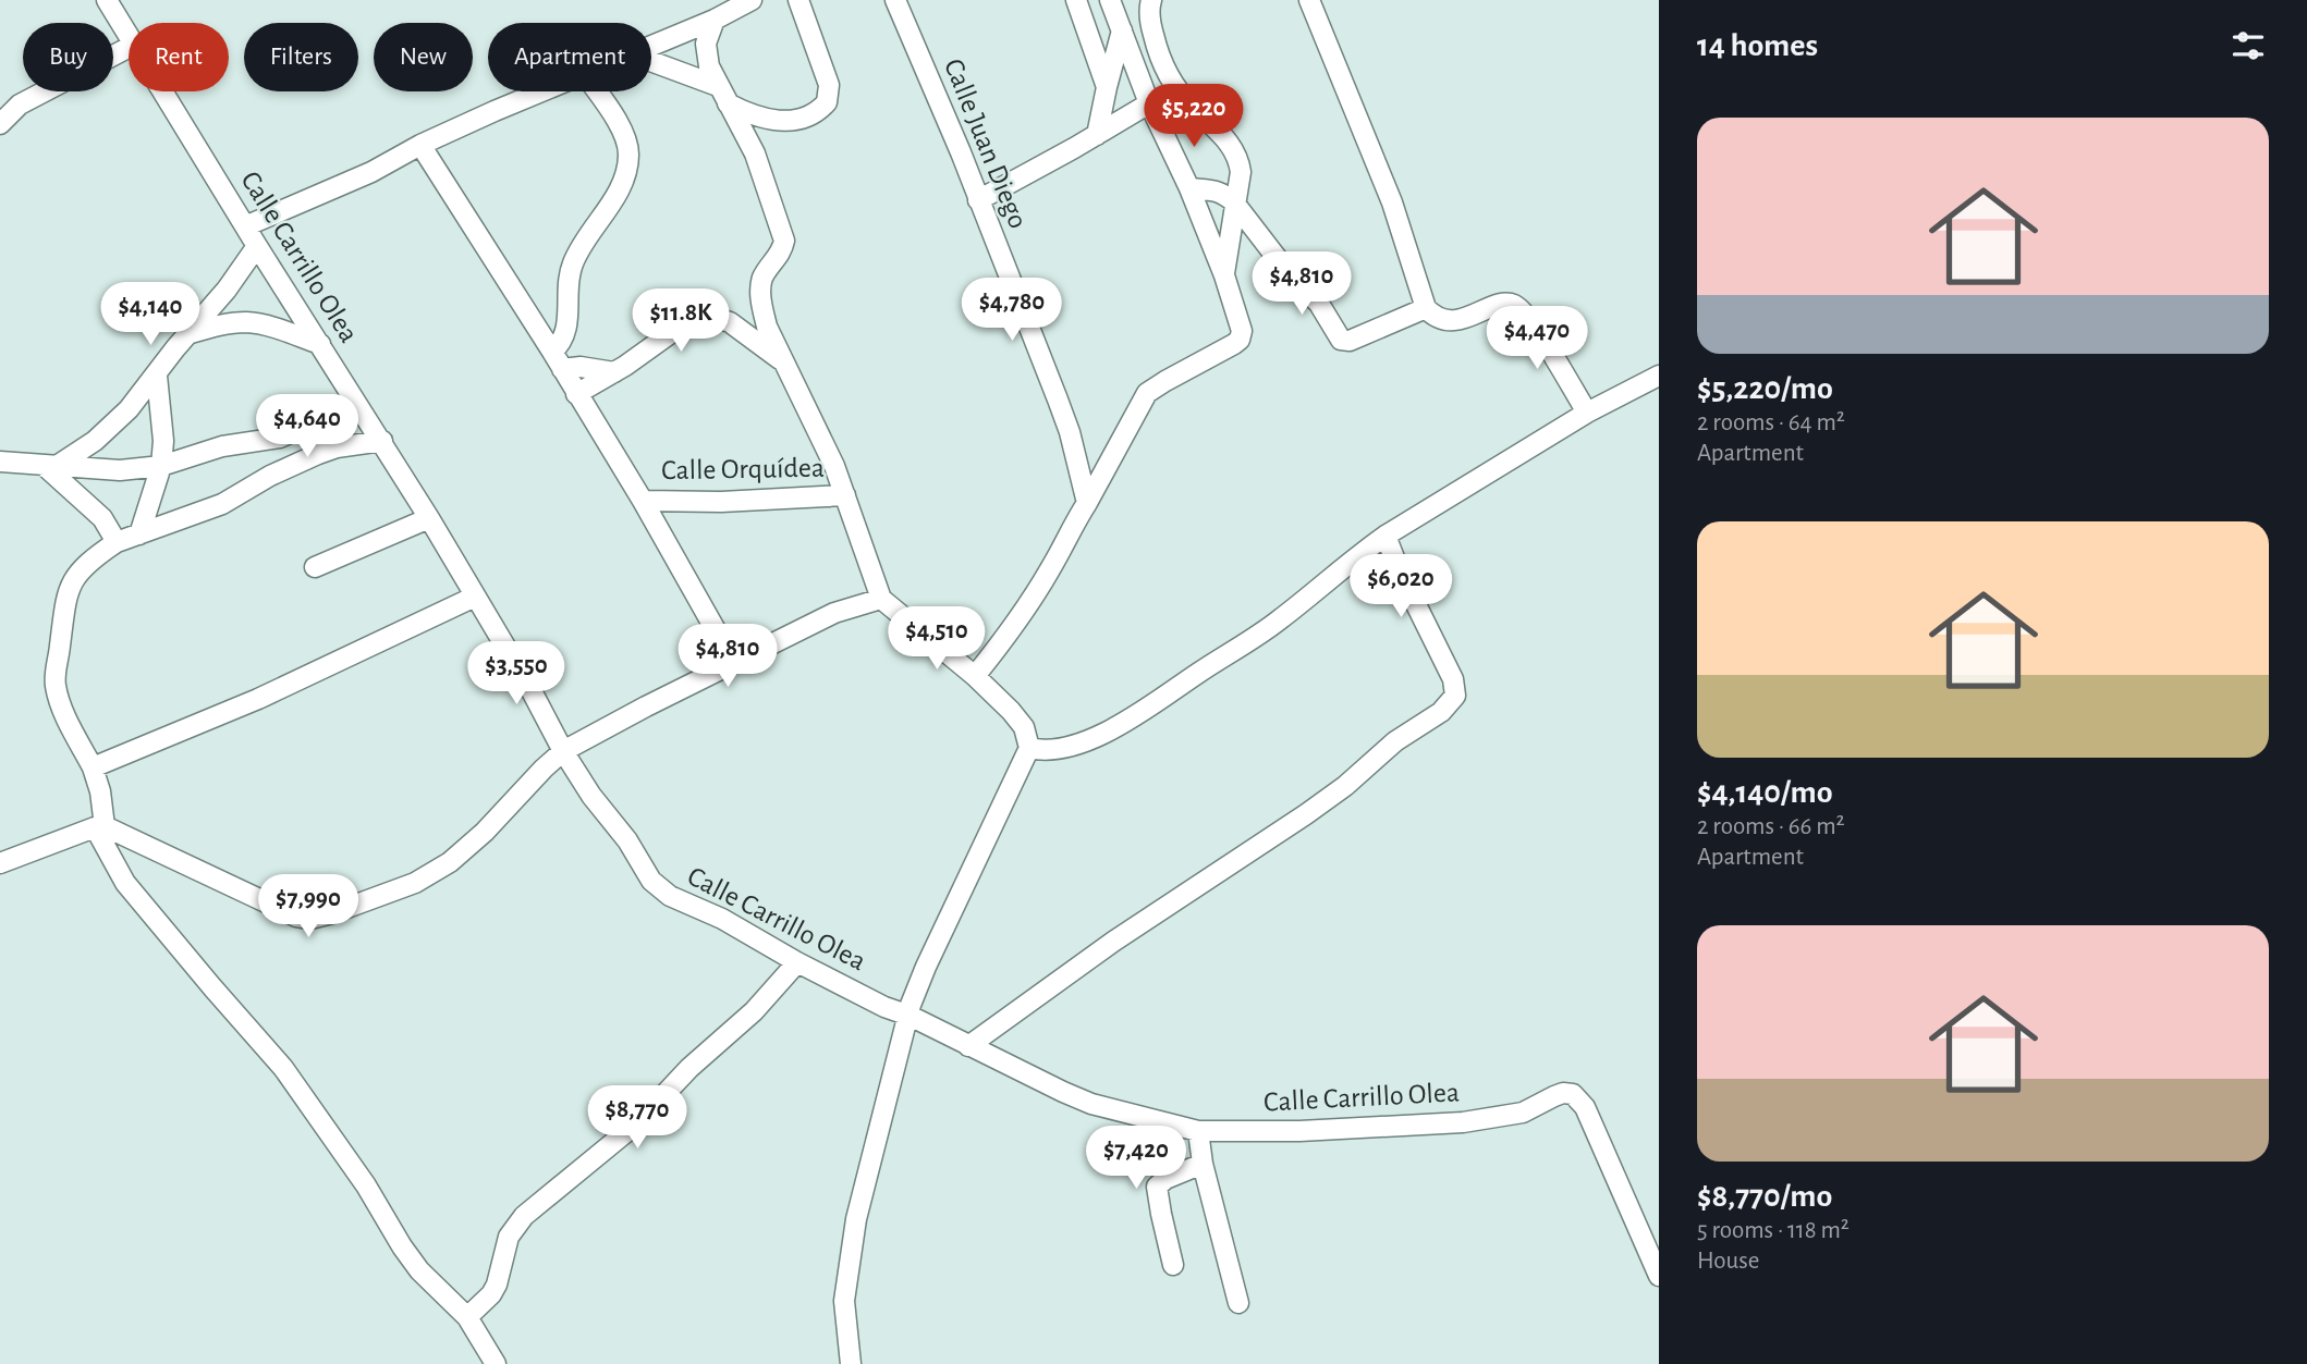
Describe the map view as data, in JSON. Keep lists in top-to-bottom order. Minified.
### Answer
{"streets":{"street":["Calle Juan Diego","Calle Carrillo Olea","Calle Orquídea"]},"page":{"heading":"14 homes","chip":["Buy","Rent","Filters","New","Apartment"],"price":["$5,220","$4,810","$4,780","$4,140","$11.8K","$4,470","$4,640","$6,020","$4,510","$4,810","$3,550","$7,990","$8,770","$7,420"],"list":[{"name":"$5,220/mo","note":"2 rooms · 64 m² · Apartment"},{"name":"$4,140/mo","note":"2 rooms · 66 m² · Apartment"},{"name":"$8,770/mo","note":"5 rooms · 118 m² · House"}]}}
